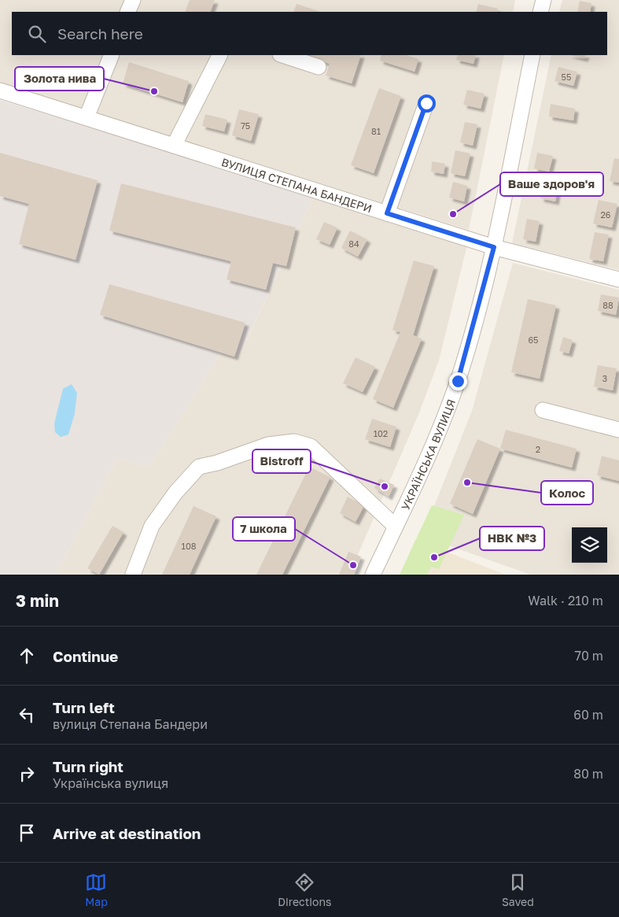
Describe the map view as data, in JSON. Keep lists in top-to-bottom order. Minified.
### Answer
{"streets":{"street":["ВУЛИЦЯ СТЕПАНА БАНДЕРИ","УКРАЇНСЬКА ВУЛИЦЯ"]},"crossings":[["ВУЛИЦЯ СТЕПАНА БАНДЕРИ","УКРАЇНСЬКА ВУЛИЦЯ"]],"places":["Золота нива","Ваше здоров'я","Колос","Bistroff","НВК №3","7 школа"],"house_numbers":["55","75","81","26","84","88","65","3","102","2","108"],"page":{"search":"Search here","heading":["3 min","Walk · 210 m"],"list":[["Continue","70 m"],["Turn left","вулиця Степана Бандери","60 m"],["Turn right","Українська вулиця","80 m"],"Arrive at destination"],"nav":["Map","Directions","Saved"]}}
